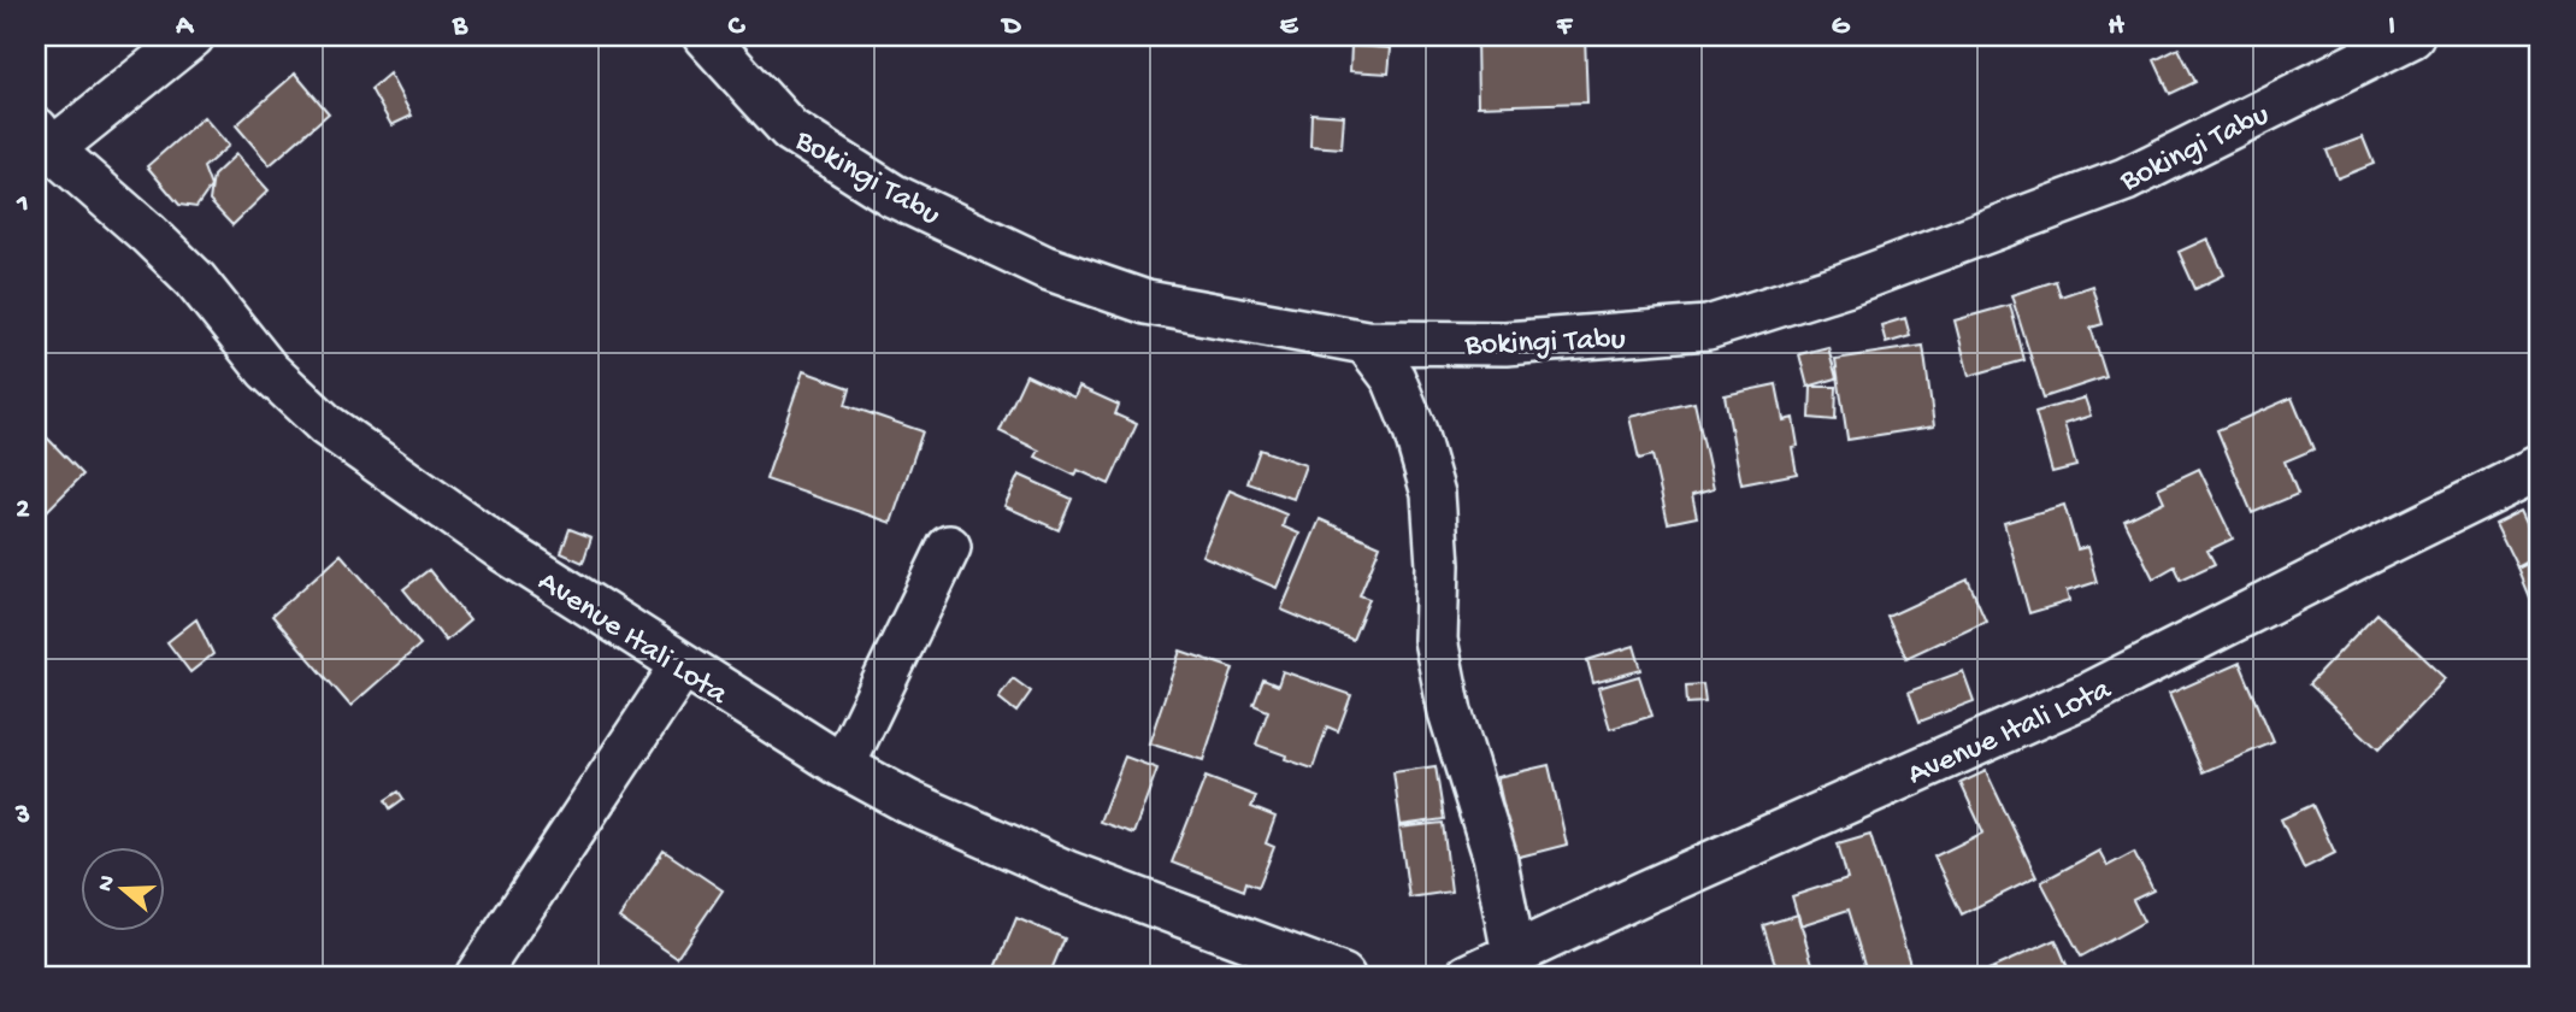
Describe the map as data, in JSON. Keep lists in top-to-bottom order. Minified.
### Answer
{"streets":{"street":["Bokingi Tabu","Avenue Itali Lota"]},"north":"left","grid":{"columns":["A","B","C","D","E","F","G","H","I"],"rows":["1","2","3"]}}
